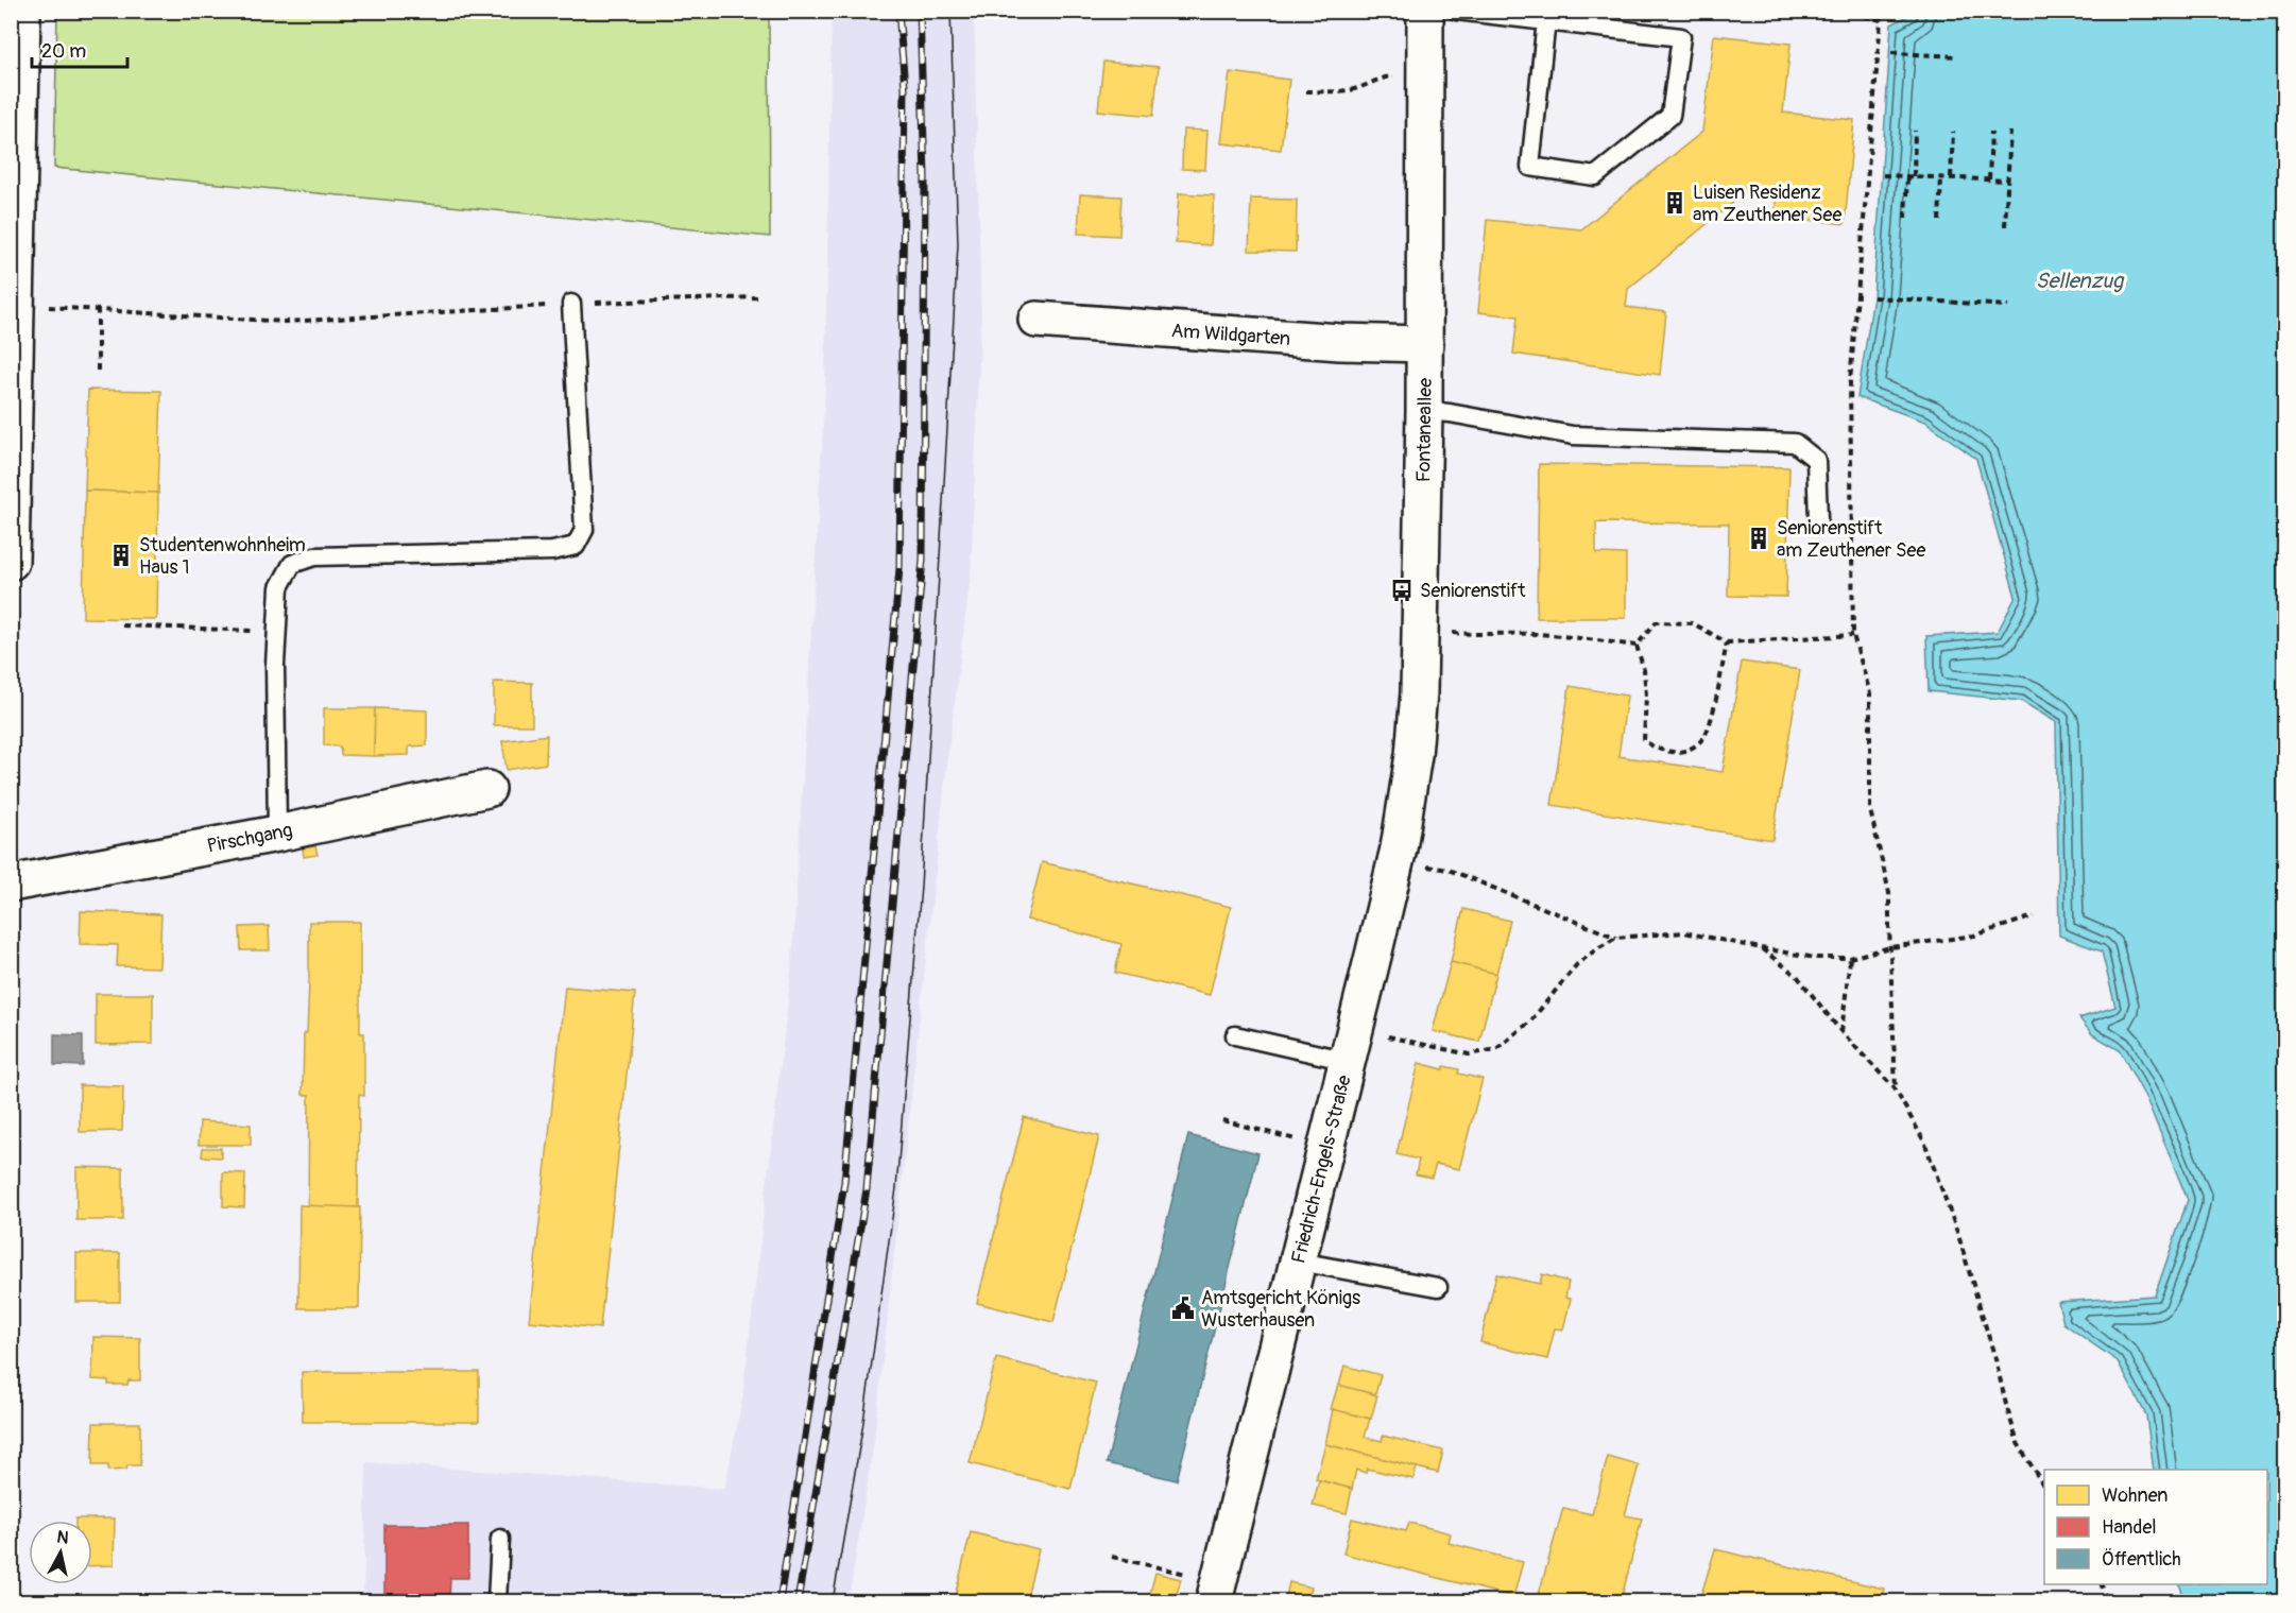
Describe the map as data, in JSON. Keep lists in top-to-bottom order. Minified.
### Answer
{"streets":{"main road":["Am Wildgarten","Fontaneallee","Pirschgang","Friedrich-Engels-Straße"]},"crossings":[["Am Wildgarten","Fontaneallee"],["Fontaneallee","Friedrich-Engels-Straße"]],"water":["Sellenzug"],"places":{"building":["Luisen Residenz am Zeuthener See","Seniorenstift am Zeuthener See","Studentenwohnheim Haus 1"],"bus stop":["Seniorenstift"],"public building":["Amtsgericht Königs Wusterhausen"]},"legend":["Wohnen","Handel","Öffentlich"],"scale_bar":"20 m","north":"top"}
